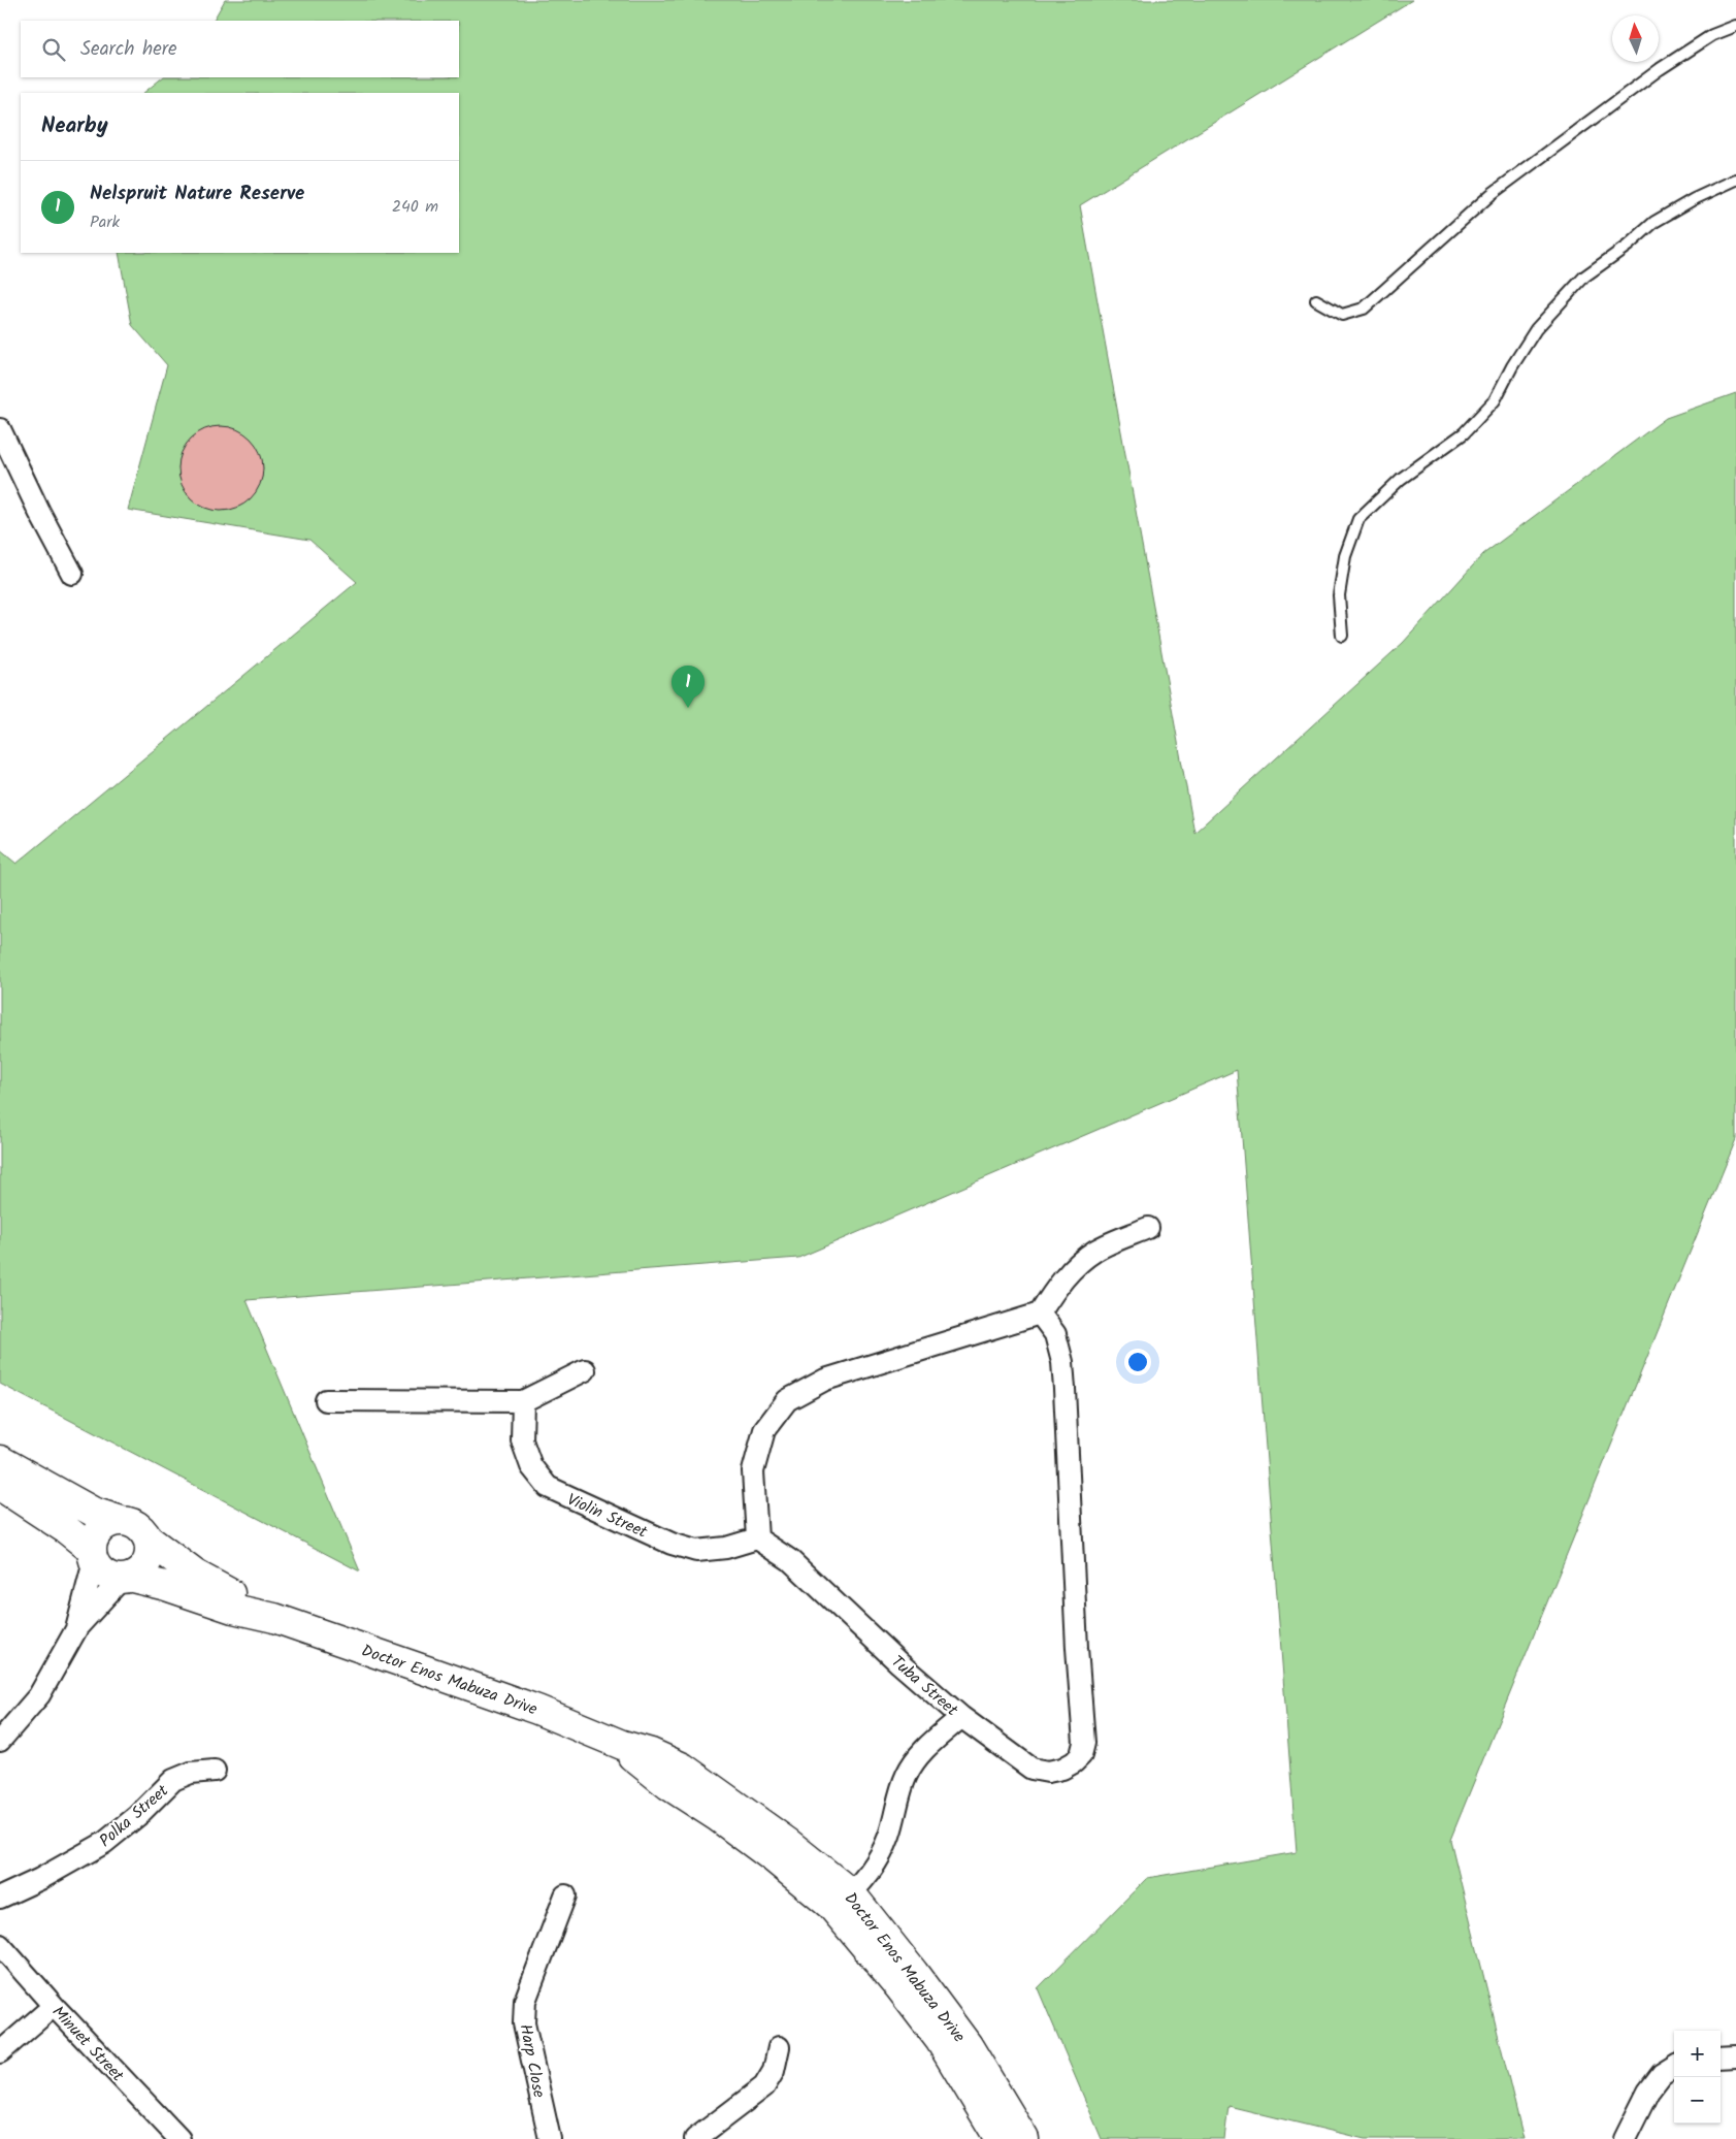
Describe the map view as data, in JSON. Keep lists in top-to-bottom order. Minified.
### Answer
{"streets":{"main road":["Doctor Enos Mabuza Drive"],"street":["Violin Street","Tuba Street","Polka Street","Minuet Street","Harp Close"]},"crossings":[["Violin Street","Tuba Street"]],"north":"top","page":{"search":"Search here","heading":"Nearby","list":[{"mark":"1","name":"Nelspruit Nature Reserve","note":"Park","value":"240 m"}],"pins":"1","map_buttons":["+","−"]}}
